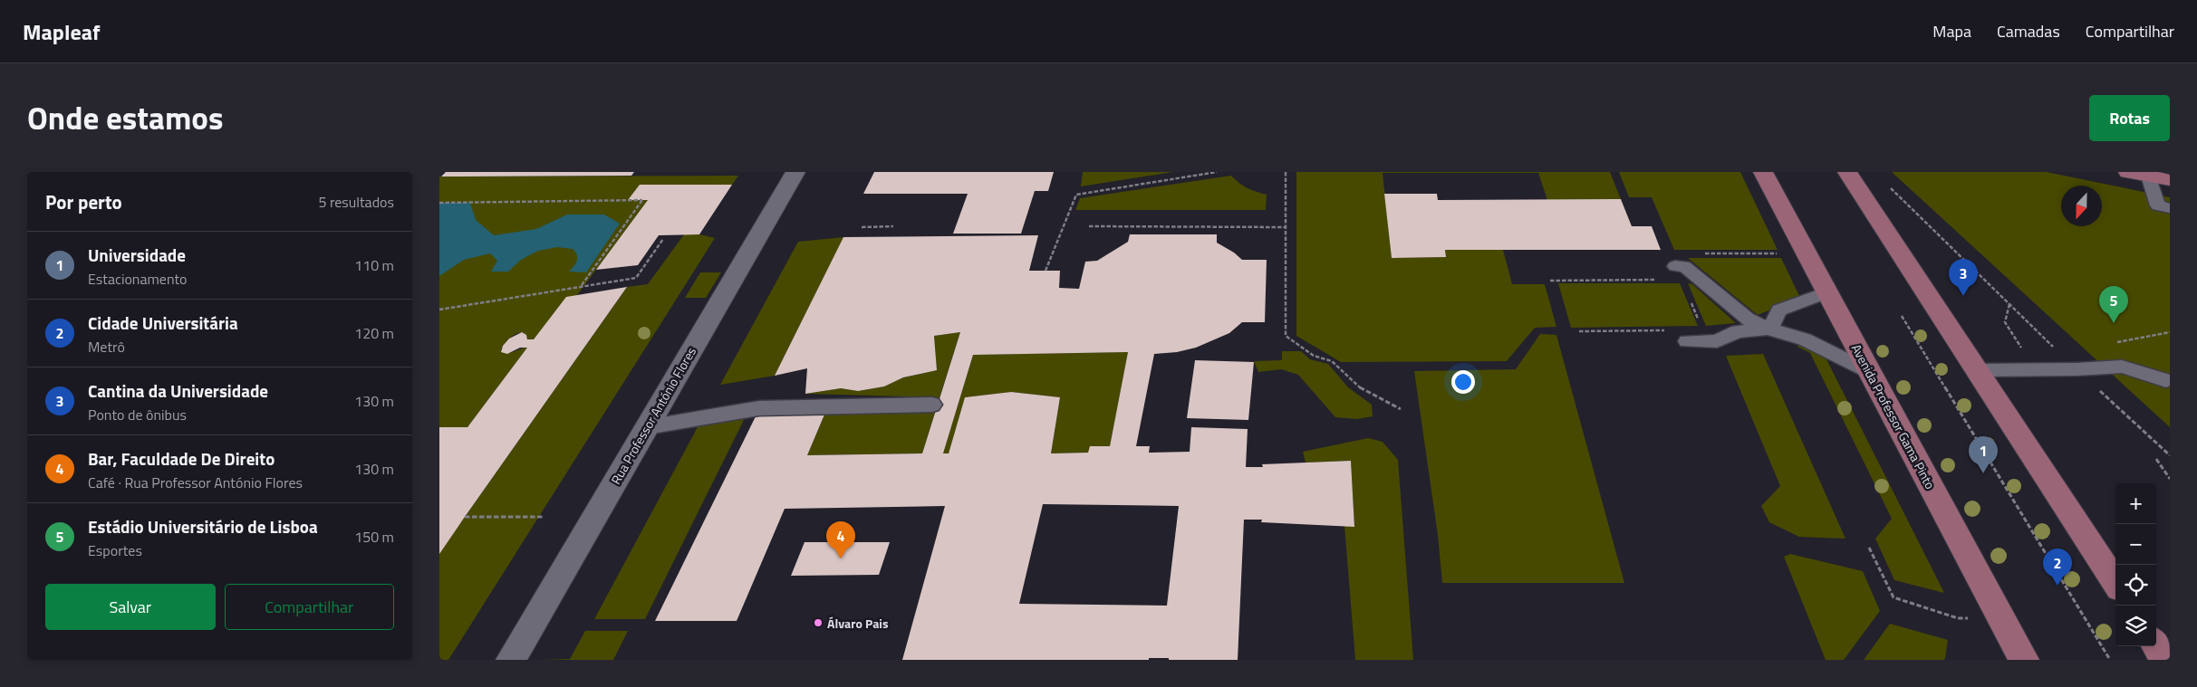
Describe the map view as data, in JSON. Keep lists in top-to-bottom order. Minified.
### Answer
{"streets":{"main road":["Avenida Professor Gama Pinto"],"street":["Rua Professor António Flores"]},"places":["Álvaro Pais"],"north":"bottom","page":{"header":"Mapleaf","nav":["Mapa","Camadas","Compartilhar"],"title":"Onde estamos","buttons":["Rotas",["Salvar","Compartilhar"]],"heading":["Por perto","5 resultados"],"list":[{"mark":"1","name":"Universidade","note":"Estacionamento","value":"110 m"},{"mark":"2","name":"Cidade Universitária","note":"Metrô","value":"120 m"},{"mark":"3","name":"Cantina da Universidade","note":"Ponto de ônibus","value":"130 m"},{"mark":"4","name":"Bar, Faculdade De Direito","note":"Café · Rua Professor António Flores","value":"130 m"},{"mark":"5","name":"Estádio Universitário de Lisboa","note":"Esportes","value":"150 m"}],"pins":["3","5","1","4","2"],"map_buttons":["+","−"]}}
